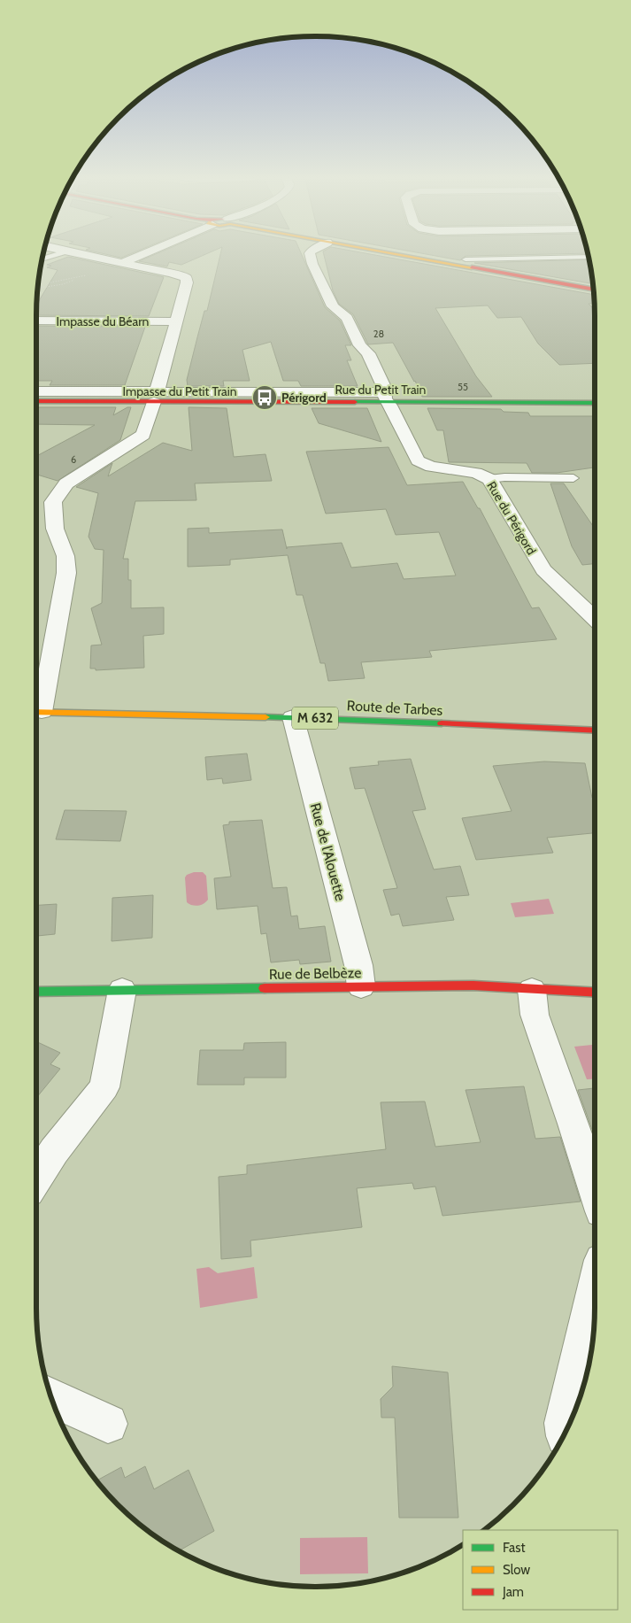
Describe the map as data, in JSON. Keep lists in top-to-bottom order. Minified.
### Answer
{"streets":{"main road":["Rue du Petit Train","Route de Tarbes","M 632","Rue de Belbèze"],"street":["Impasse du Béarn","Impasse du Petit Train","Rue du Périgord","Rue de l'Alouette"]},"crossings":[["Rue du Petit Train","Impasse du Petit Train"],["Rue du Petit Train","Rue du Périgord"],["Impasse du Petit Train","Rue du Périgord"],["Route de Tarbes","Rue de l'Alouette"],["Rue de l'Alouette","Rue de Belbèze"]],"places":{"bus stop":["Périgord"]},"house_numbers":["28","55","6"],"legend":["Fast","Slow","Jam"]}
